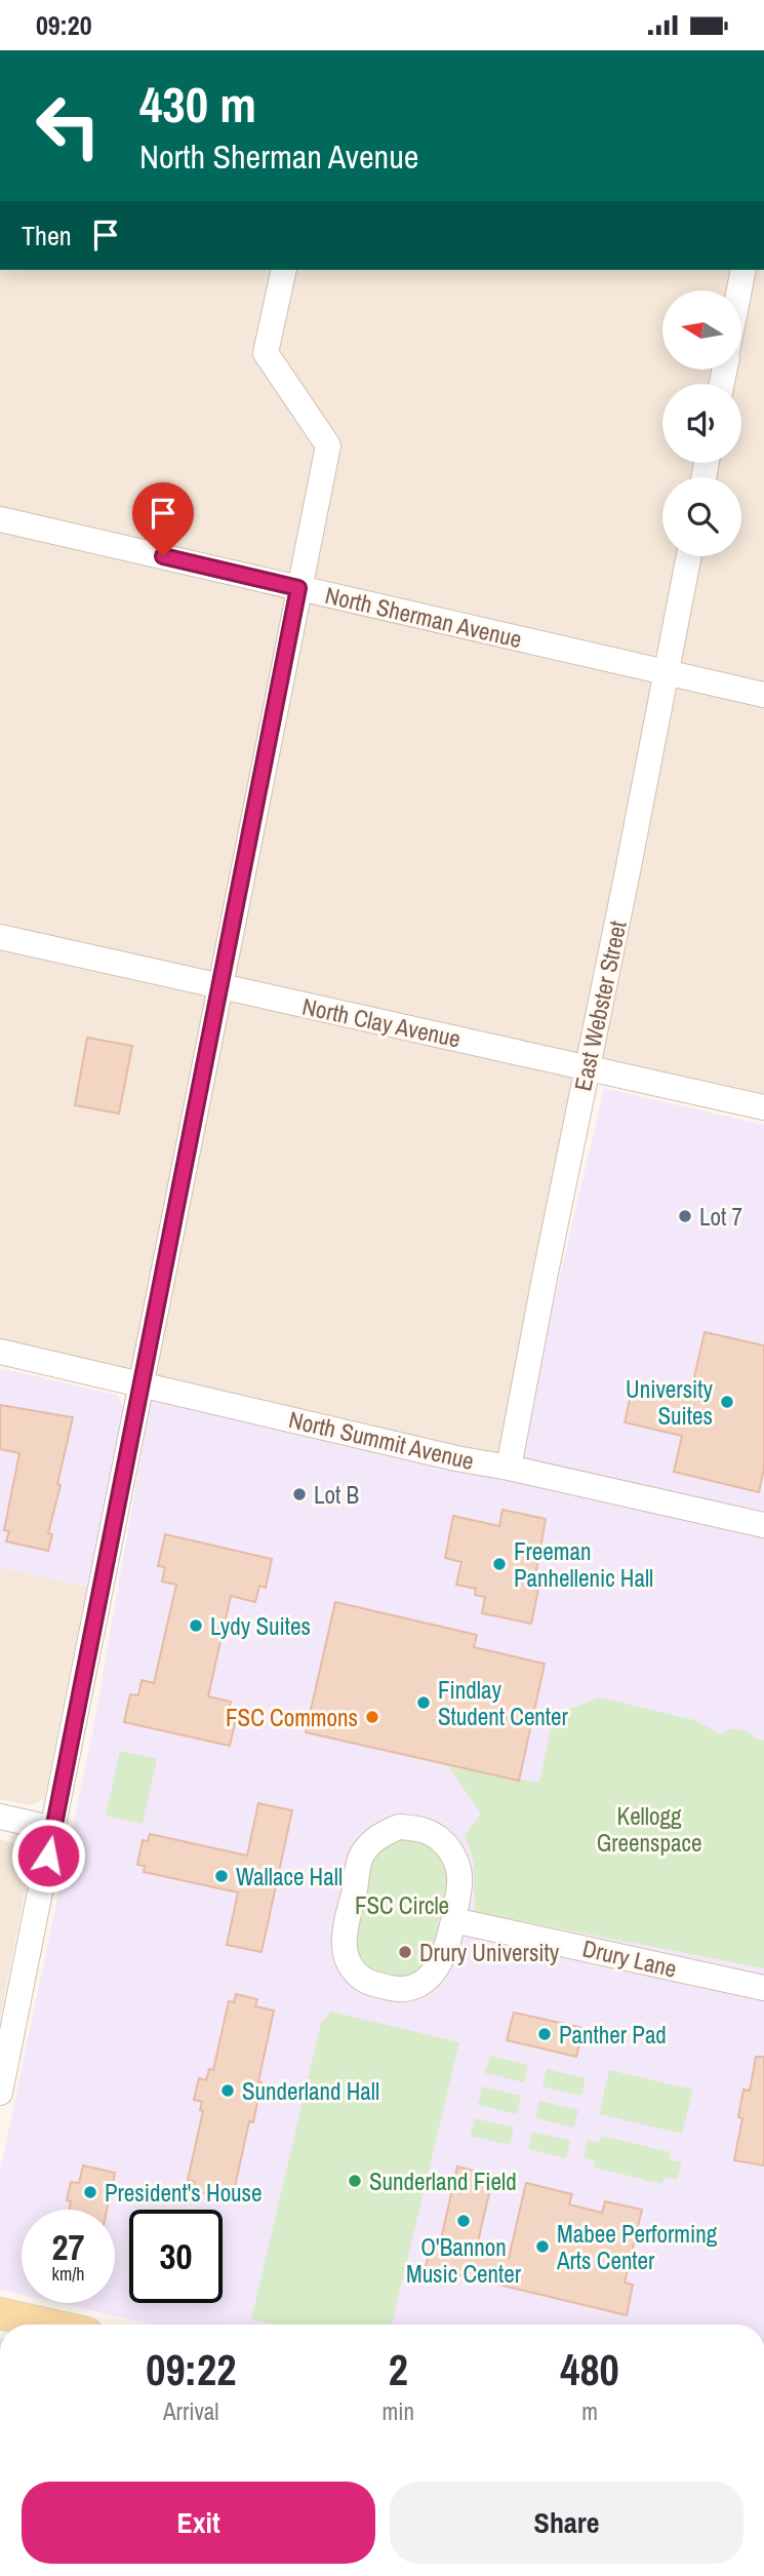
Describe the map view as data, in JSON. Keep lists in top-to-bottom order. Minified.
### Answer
{"streets":{"street":["North Sherman Avenue","East Webster Street","North Clay Avenue","North Summit Avenue","Drury Lane"]},"crossings":[["North Sherman Avenue","East Webster Street"],["East Webster Street","North Clay Avenue"],["East Webster Street","North Summit Avenue"]],"parks":["Kellogg Greenspace","FSC Circle"],"places":["Lot 7","University Suites","Lot B","Freeman Panhellenic Hall","Lydy Suites","Findlay Student Center","FSC Commons","Wallace Hall","Drury University","Panther Pad","Sunderland Hall","Sunderland Field","President's House","O'Bannon Music Center","Mabee Performing Arts Center"],"north":"left","page":{"status":"09:20","turn":["430 m","North Sherman Avenue"],"then":"Then","speed":"27 km/h","limit":"30","eta":["09:22","Arrival","2","min","480","m"],"buttons":["Exit","Share"]}}
